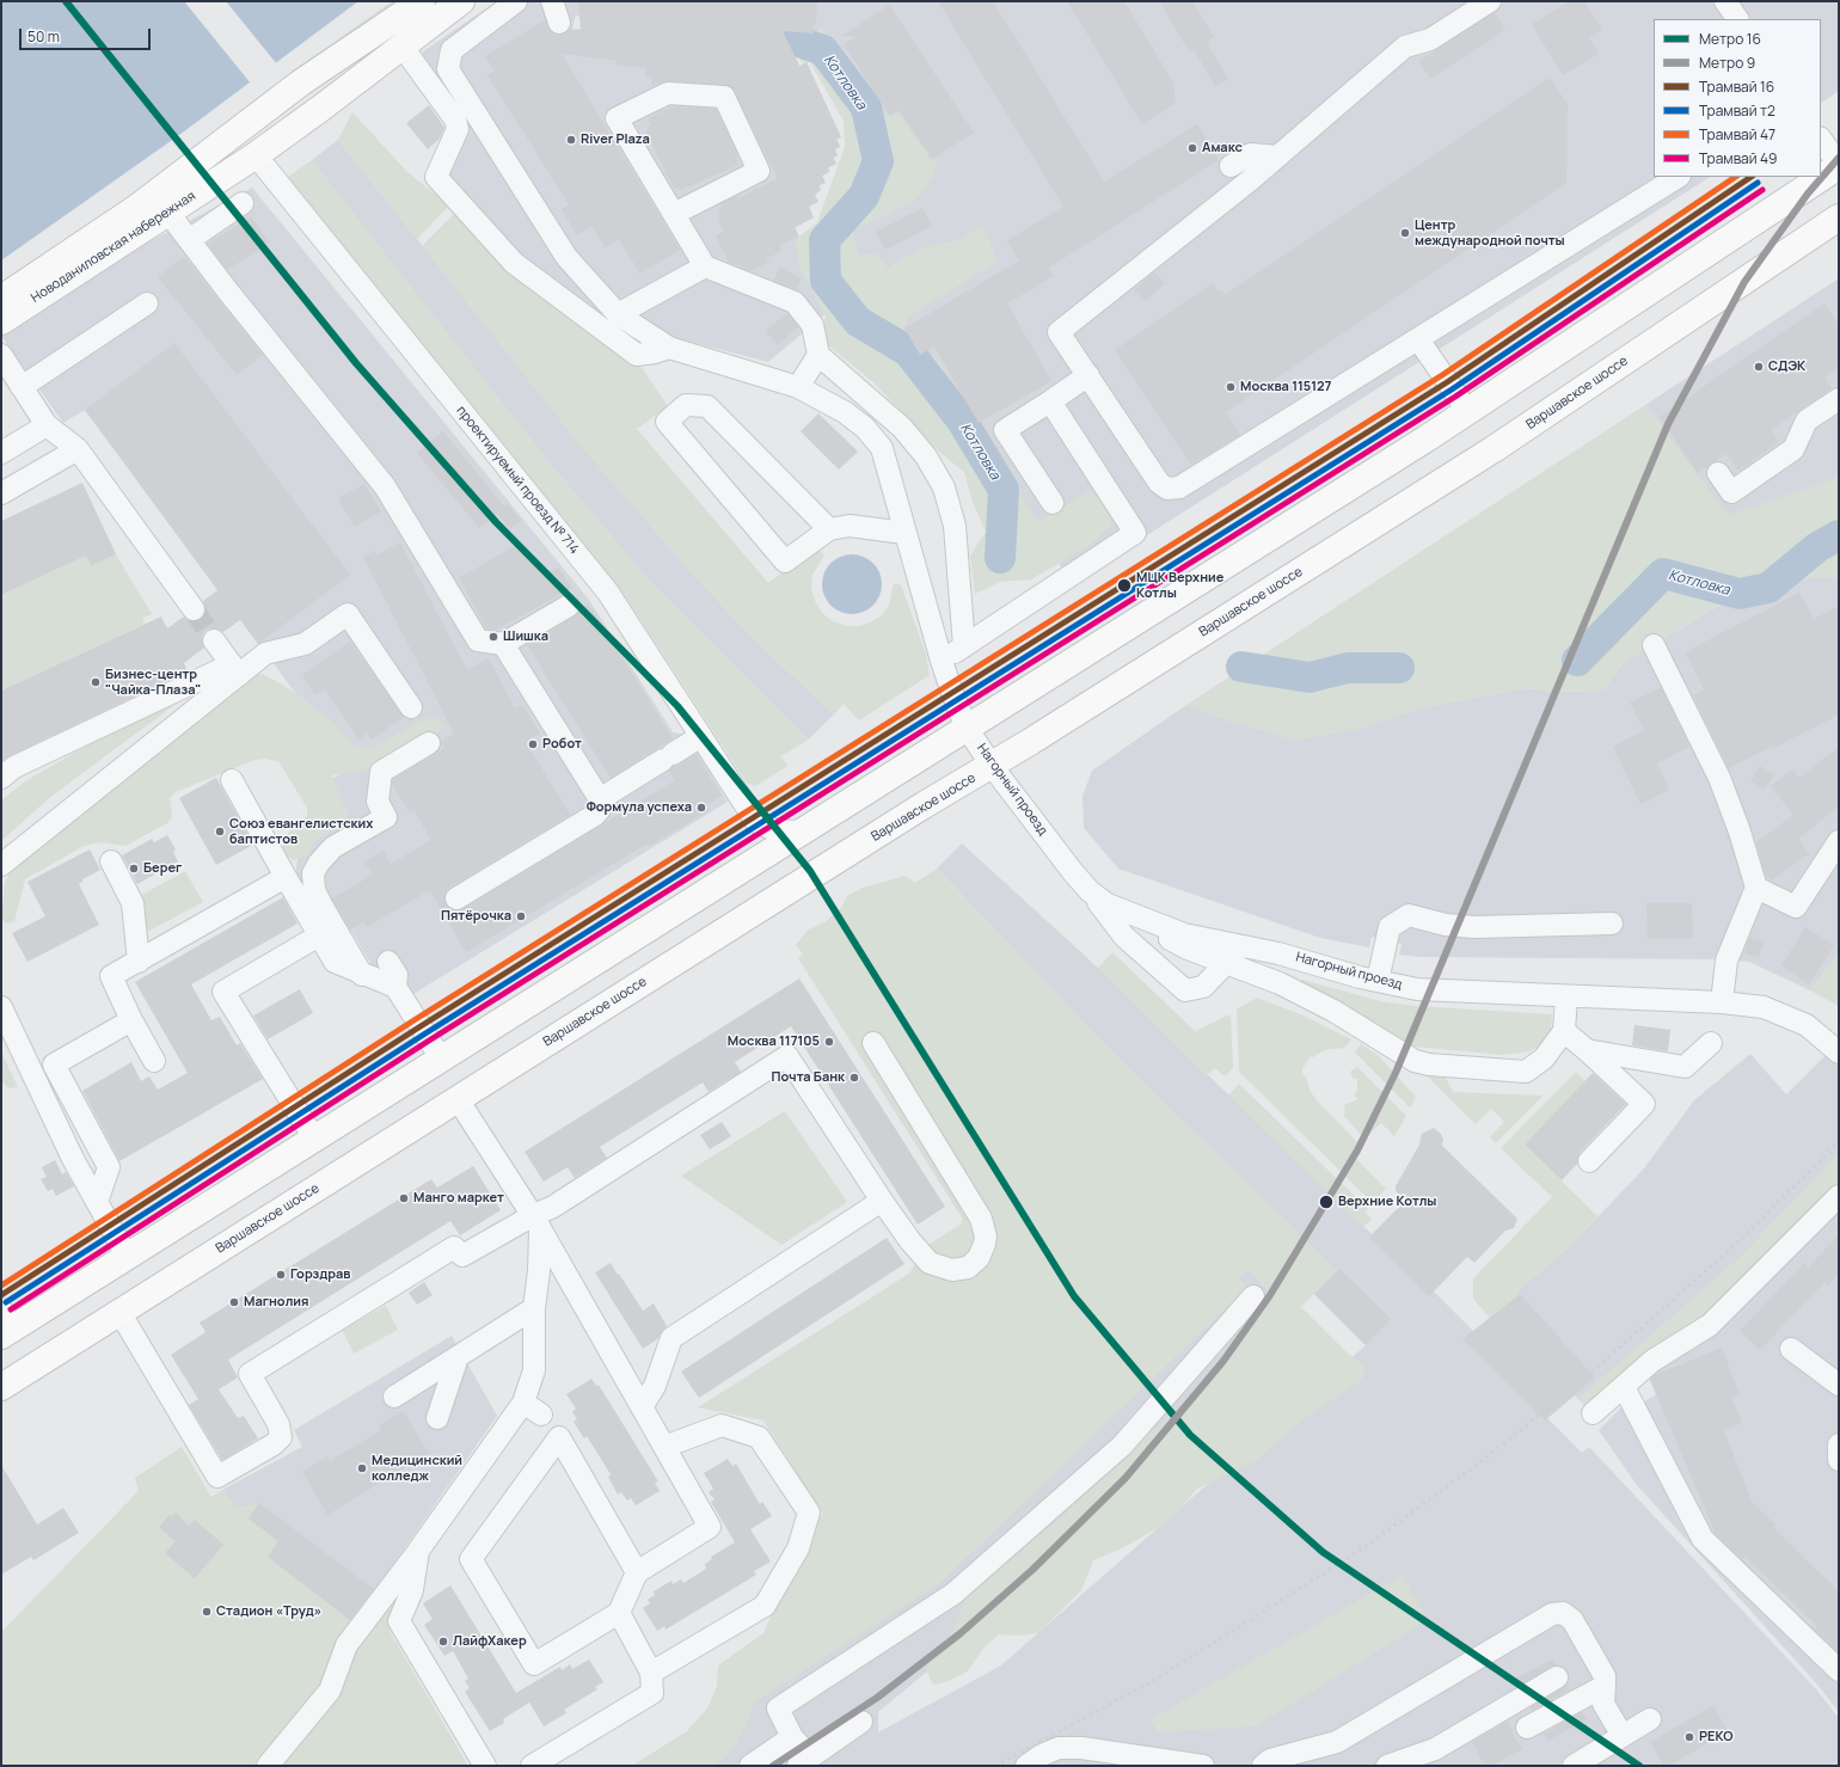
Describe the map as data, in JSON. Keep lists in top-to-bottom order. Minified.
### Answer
{"streets":{"main road":["Новоданиловская набережная","Варшавское шоссе"],"street":["проектируемый проезд № 714","Нагорный проезд"]},"crossings":[["Новоданиловская набережная","проектируемый проезд № 714"],["Варшавское шоссе","Нагорный проезд"]],"water":["Котловка"],"places":["River Plaza","Амакс","Центр международной почты","СДЭК","Москва 115127","МЦК Верхние Котлы","Шишка","Бизнес-центр \"Чайка-Плаза\"","Робот","Формула успеха","Союз евангелистских баптистов","Берег","Пятёрочка","Москва 117105","Почта Банк","Манго маркет","Верхние Котлы","Горздрав","Магнолия","Медицинский колледж","Стадион «Труд»","ЛайфХакер","PEKO"],"lines":["metro line 16","metro line 9","tram line 16","tram line 47","tram line т2","tram line 49"],"legend":["Метро 16","Метро 9","Трамвай 16","Трамвай т2","Трамвай 47","Трамвай 49"],"scale_bar":"50 m"}
